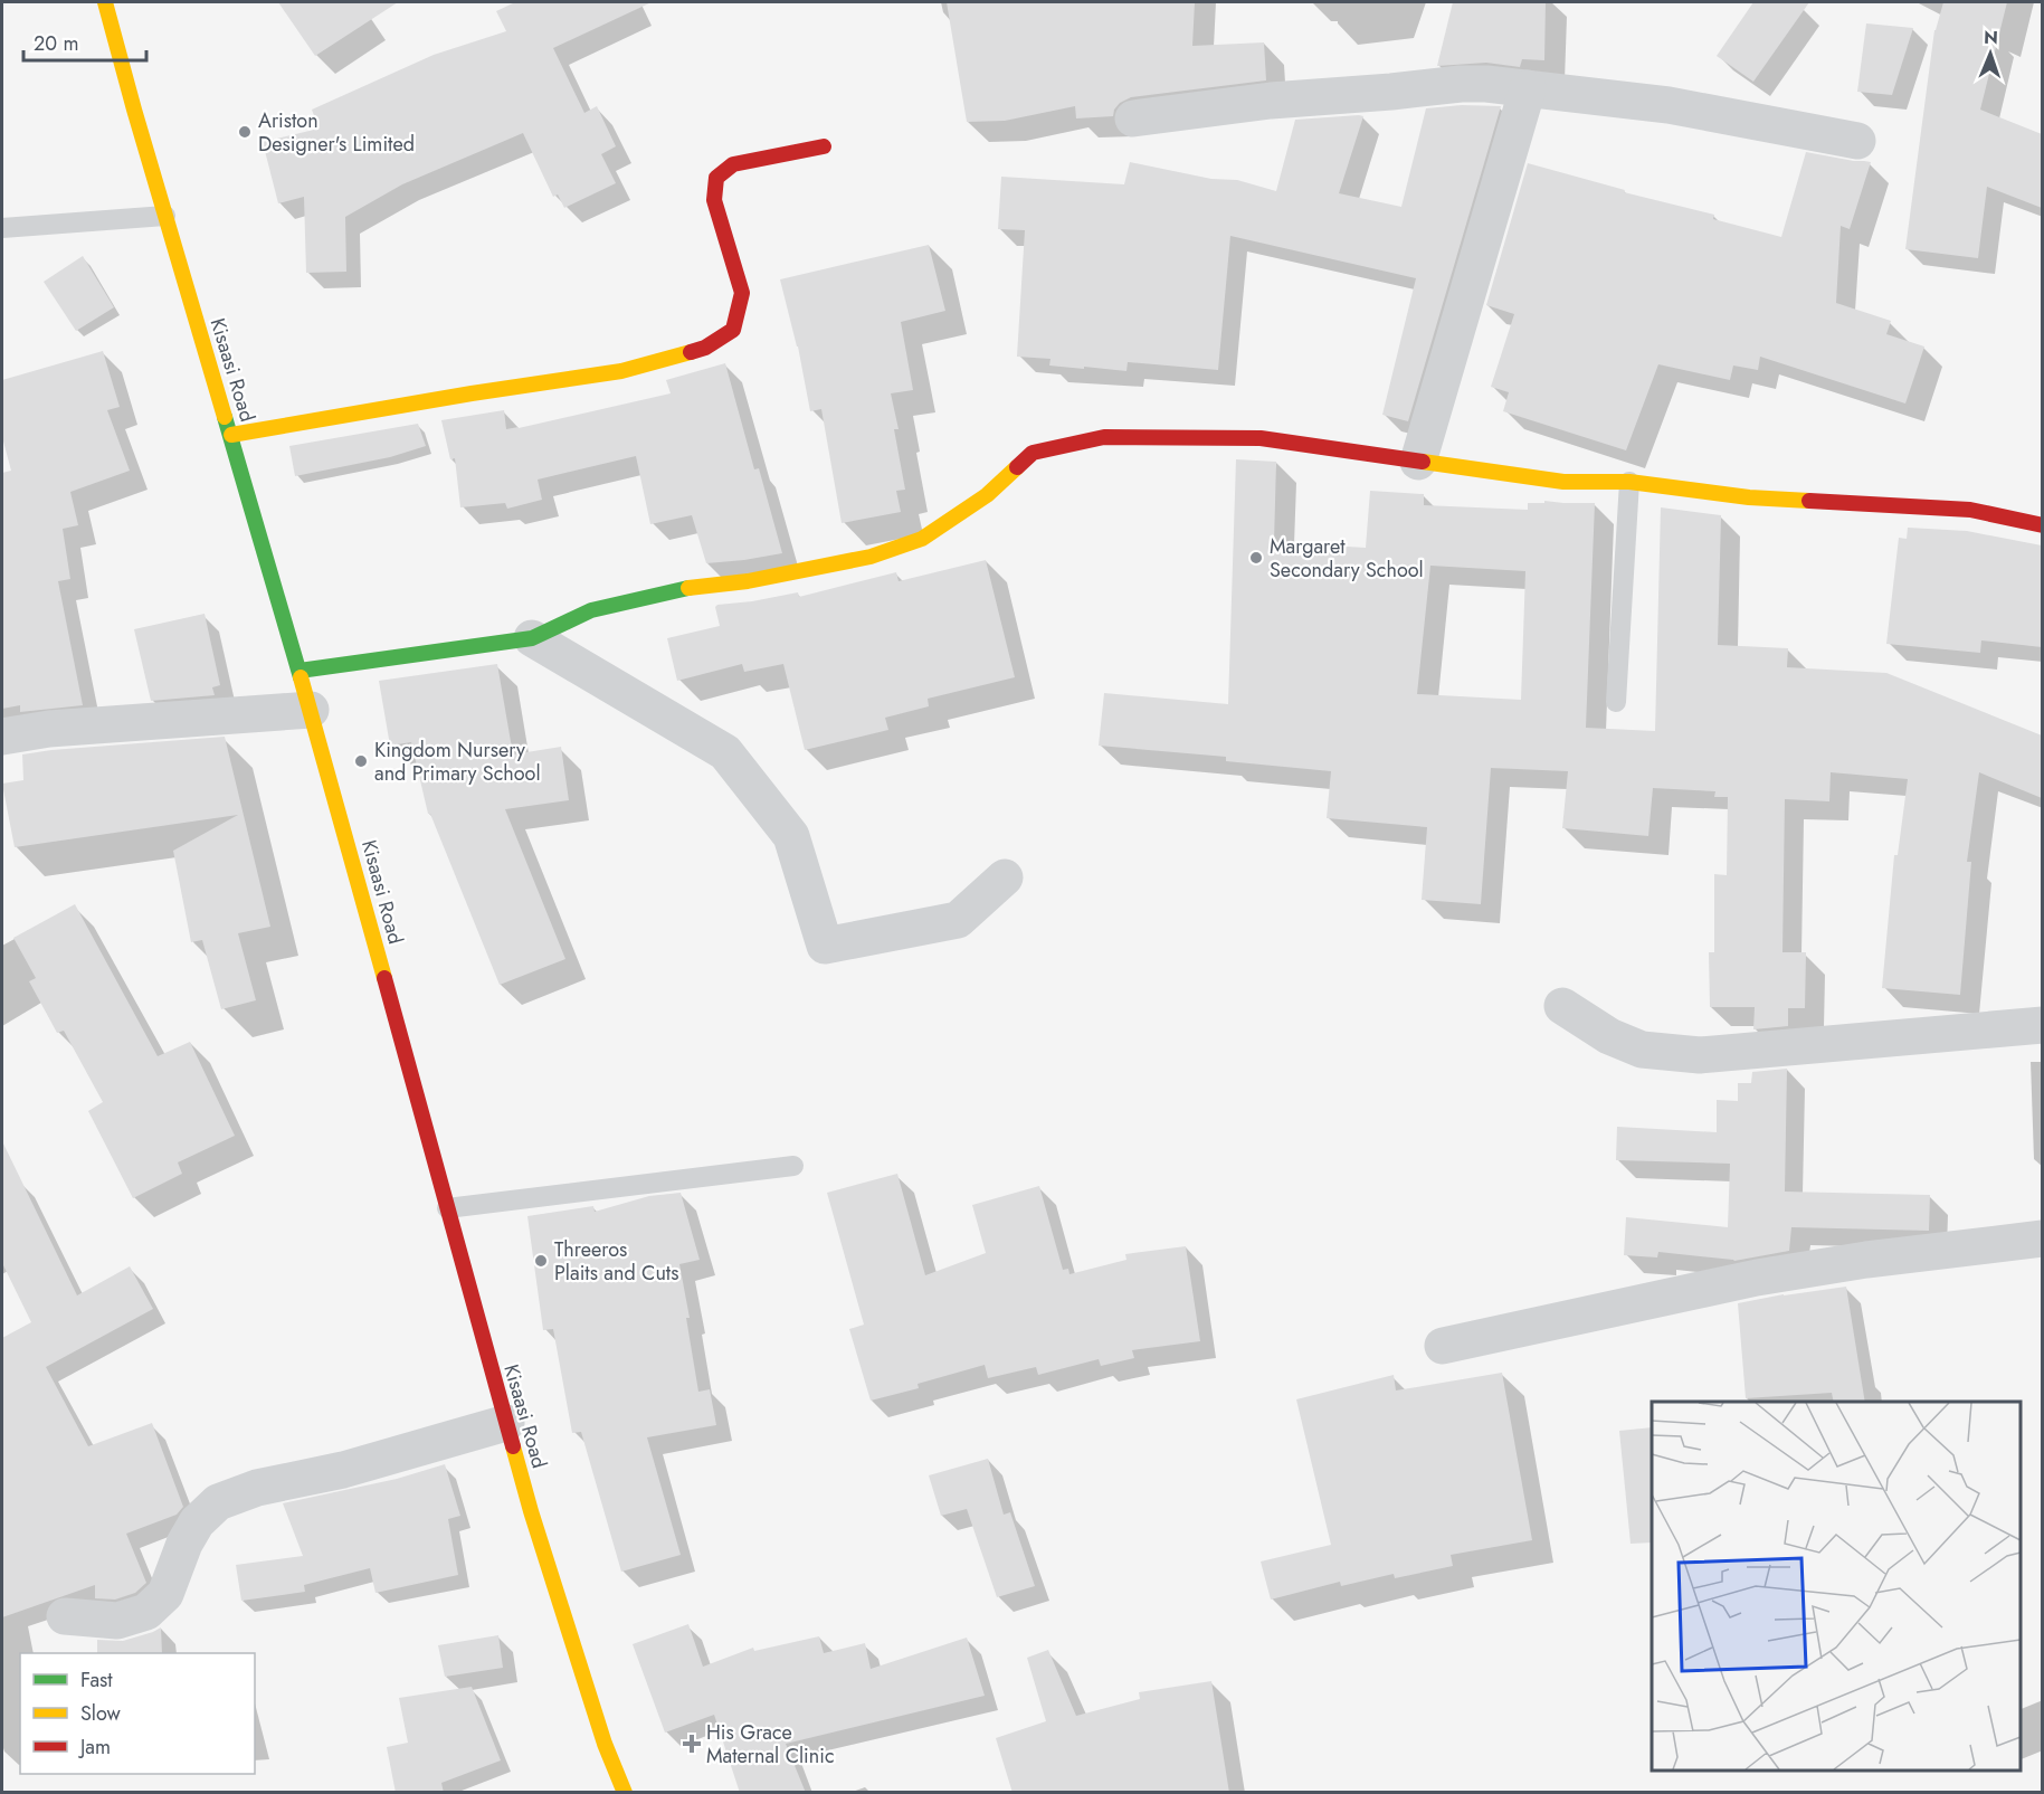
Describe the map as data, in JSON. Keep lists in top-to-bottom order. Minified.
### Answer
{"streets":{"street":["Kisaasi Road"]},"places":{"other":["Ariston Designer's Limited","Margaret Secondary School","Kingdom Nursery and Primary School","Threeros Plaits and Cuts"],"health":["His Grace Maternal Clinic"]},"legend":["Fast","Slow","Jam"],"scale_bar":"20 m","north":"top"}
